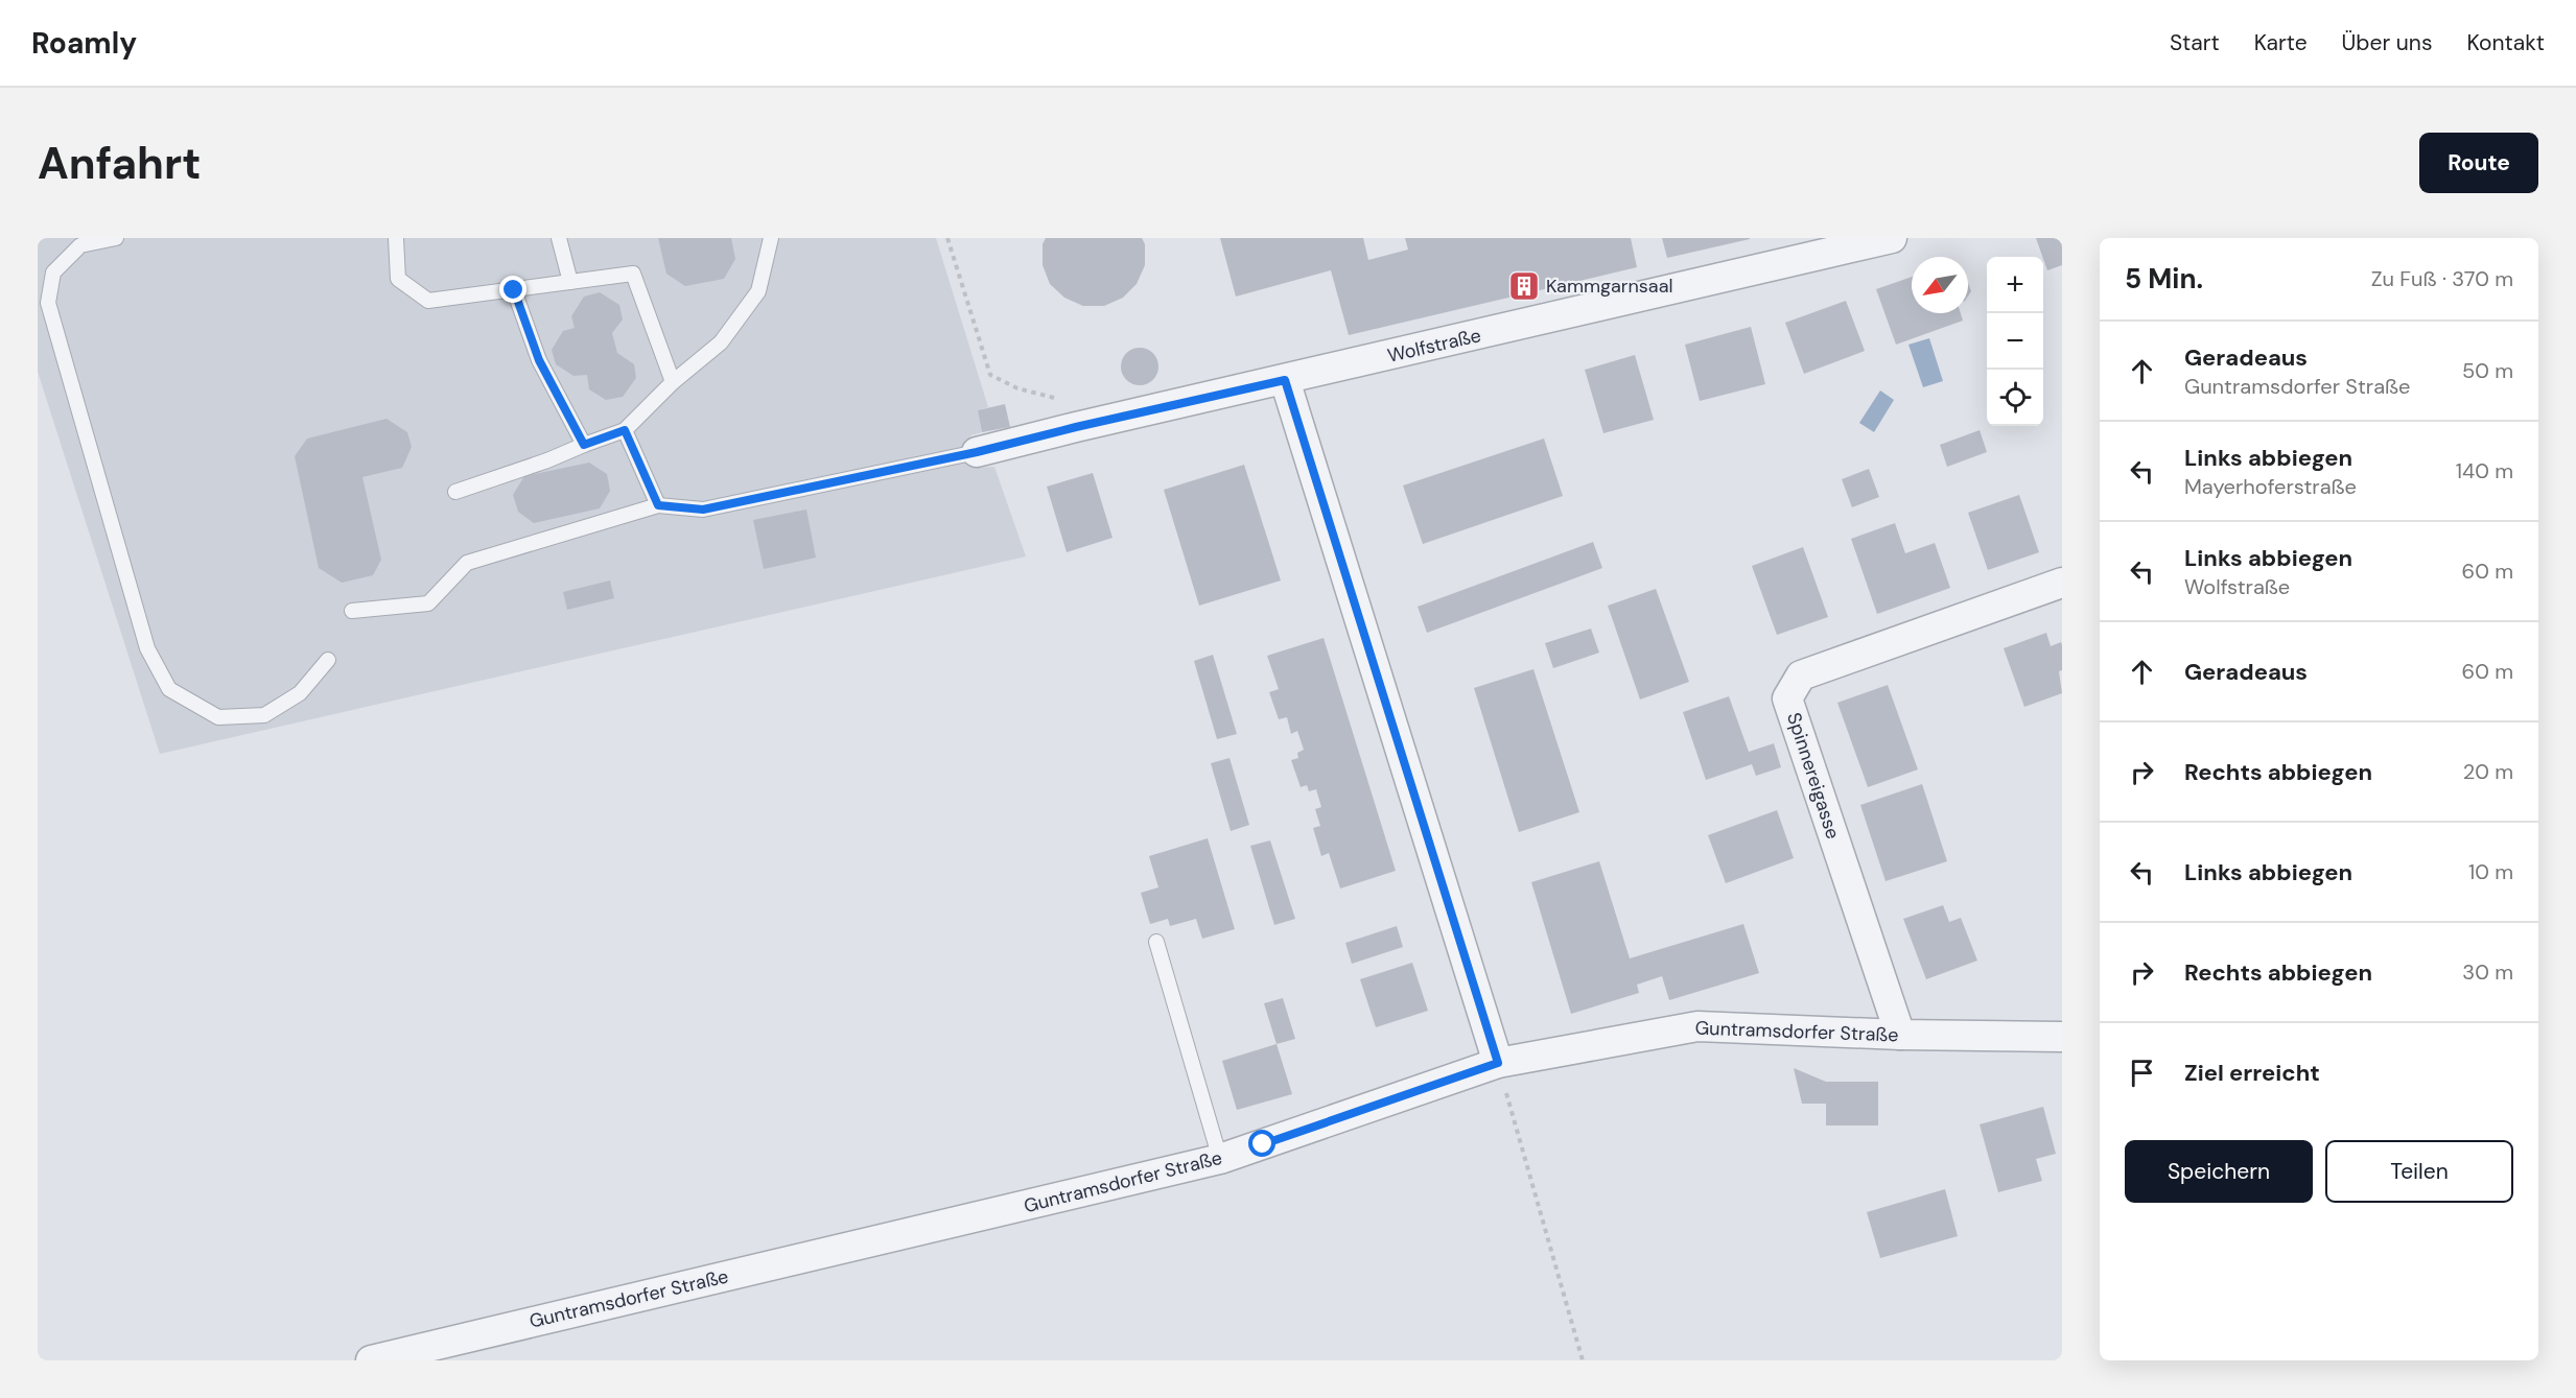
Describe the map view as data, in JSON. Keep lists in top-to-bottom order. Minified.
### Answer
{"streets":{"street":["Wolfstraße","Spinnereigasse","Guntramsdorfer Straße"]},"crossings":[["Spinnereigasse","Guntramsdorfer Straße"]],"places":{"building":["Kammgarnsaal"]},"north":"bottom left","page":{"header":"Roamly","nav":["Start","Karte","Über uns","Kontakt"],"buttons":["Route",["Speichern","Teilen"]],"title":"Anfahrt","heading":["5 Min.","Zu Fuß · 370 m"],"map_buttons":["+","−"],"list":[["Geradeaus","Guntramsdorfer Straße","50 m"],["Links abbiegen","Mayerhoferstraße","140 m"],["Links abbiegen","Wolfstraße","60 m"],["Geradeaus","60 m"],["Rechts abbiegen","20 m"],["Links abbiegen","10 m"],["Rechts abbiegen","30 m"],"Ziel erreicht"]}}
